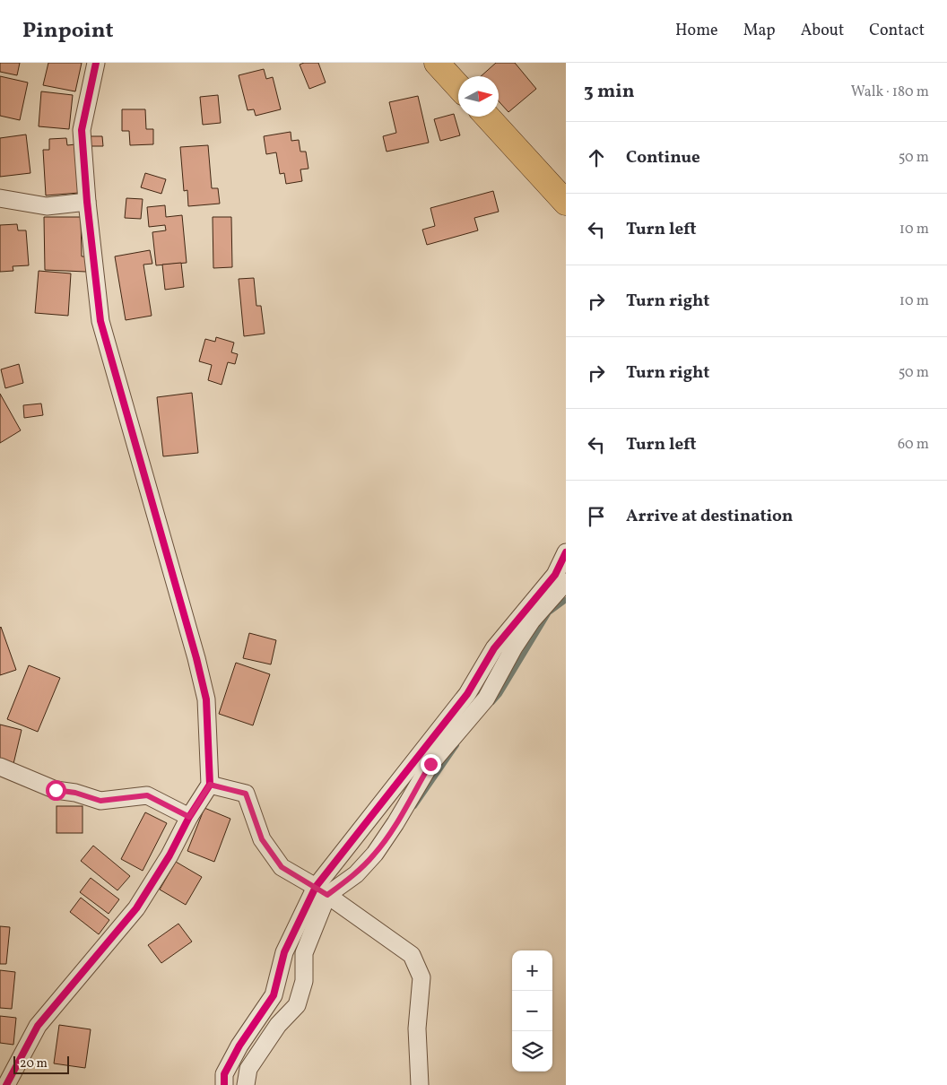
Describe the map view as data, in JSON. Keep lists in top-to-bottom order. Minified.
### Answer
{"scale_bar":"20 m","north":"right","page":{"header":"Pinpoint","nav":["Home","Map","About","Contact"],"heading":["3 min","Walk · 180 m"],"list":[["Continue","50 m"],["Turn left","10 m"],["Turn right","10 m"],["Turn right","50 m"],["Turn left","60 m"],"Arrive at destination"],"map_buttons":["+","−"],"scale":"20 m"}}
